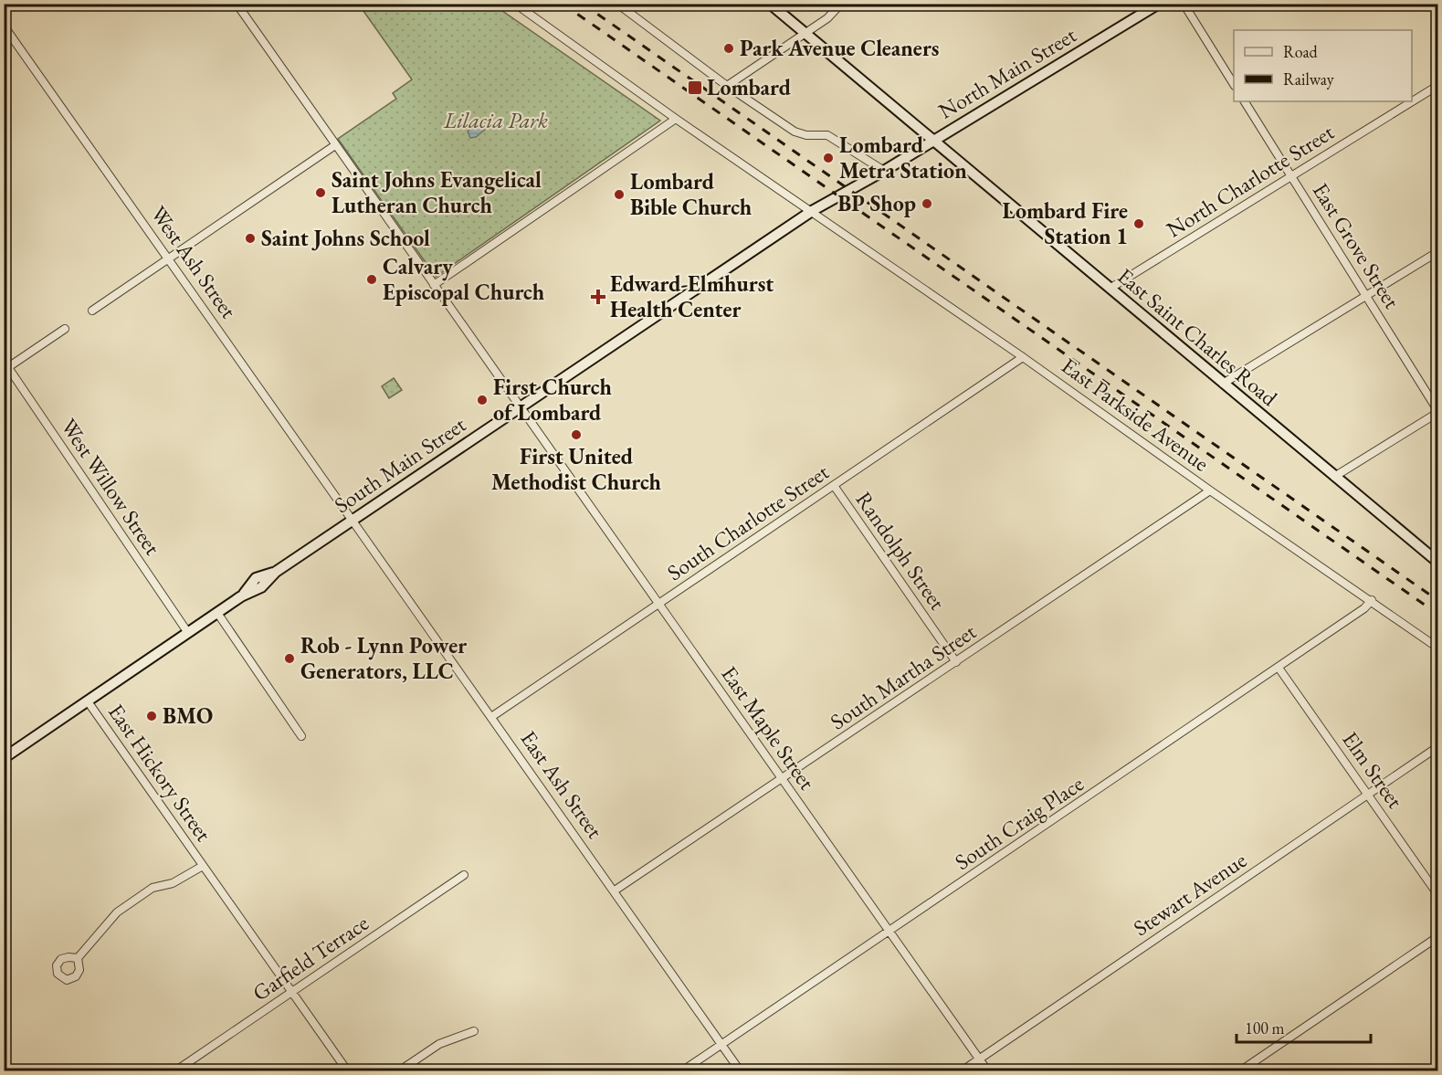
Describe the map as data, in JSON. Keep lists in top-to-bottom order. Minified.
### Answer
{"streets":{"main road":["North Main Street","East Saint Charles Road","South Main Street"],"street":["North Charlotte Street","East Grove Street","West Ash Street","East Parkside Avenue","West Willow Street","South Charlotte Street","Randolph Street","South Martha Street","East Maple Street","Elm Street","East Hickory Street","East Ash Street","South Craig Place","Stewart Avenue","Garfield Terrace"]},"crossings":[["North Main Street","East Saint Charles Road"],["North Main Street","South Main Street"],["North Charlotte Street","East Grove Street"],["North Charlotte Street","East Saint Charles Road"],["West Ash Street","South Main Street"],["West Ash Street","East Ash Street"],["East Saint Charles Road","South Main Street"],["East Parkside Avenue","South Main Street"],["East Parkside Avenue","South Charlotte Street"],["East Parkside Avenue","South Martha Street"],["East Parkside Avenue","South Craig Place"],["South Main Street","West Willow Street"],["South Main Street","East Maple Street"],["South Main Street","East Hickory Street"],["South Main Street","East Ash Street"],["South Charlotte Street","Randolph Street"],["South Charlotte Street","East Maple Street"],["South Charlotte Street","East Ash Street"],["Randolph Street","South Martha Street"],["South Martha Street","East Maple Street"],["South Martha Street","East Ash Street"],["East Maple Street","South Craig Place"],["East Maple Street","Stewart Avenue"],["Elm Street","South Craig Place"],["Elm Street","Stewart Avenue"],["East Hickory Street","Garfield Terrace"],["East Ash Street","South Craig Place"]],"parks":["Lilacia Park"],"places":{"other":["Park Avenue Cleaners","Lombard Metra Station","Saint Johns Evangelical Lutheran Church","Lombard Bible Church","BP Shop","Lombard Fire Station 1","Saint Johns School","Calvary Episcopal Church","First Church of Lombard","First United Methodist Church","Rob - Lynn Power Generators, LLC","BMO"],"transit":["Lombard"],"health":["Edward-Elmhurst Health Center"]},"legend":["Road","Railway"],"scale_bar":"100 m"}
